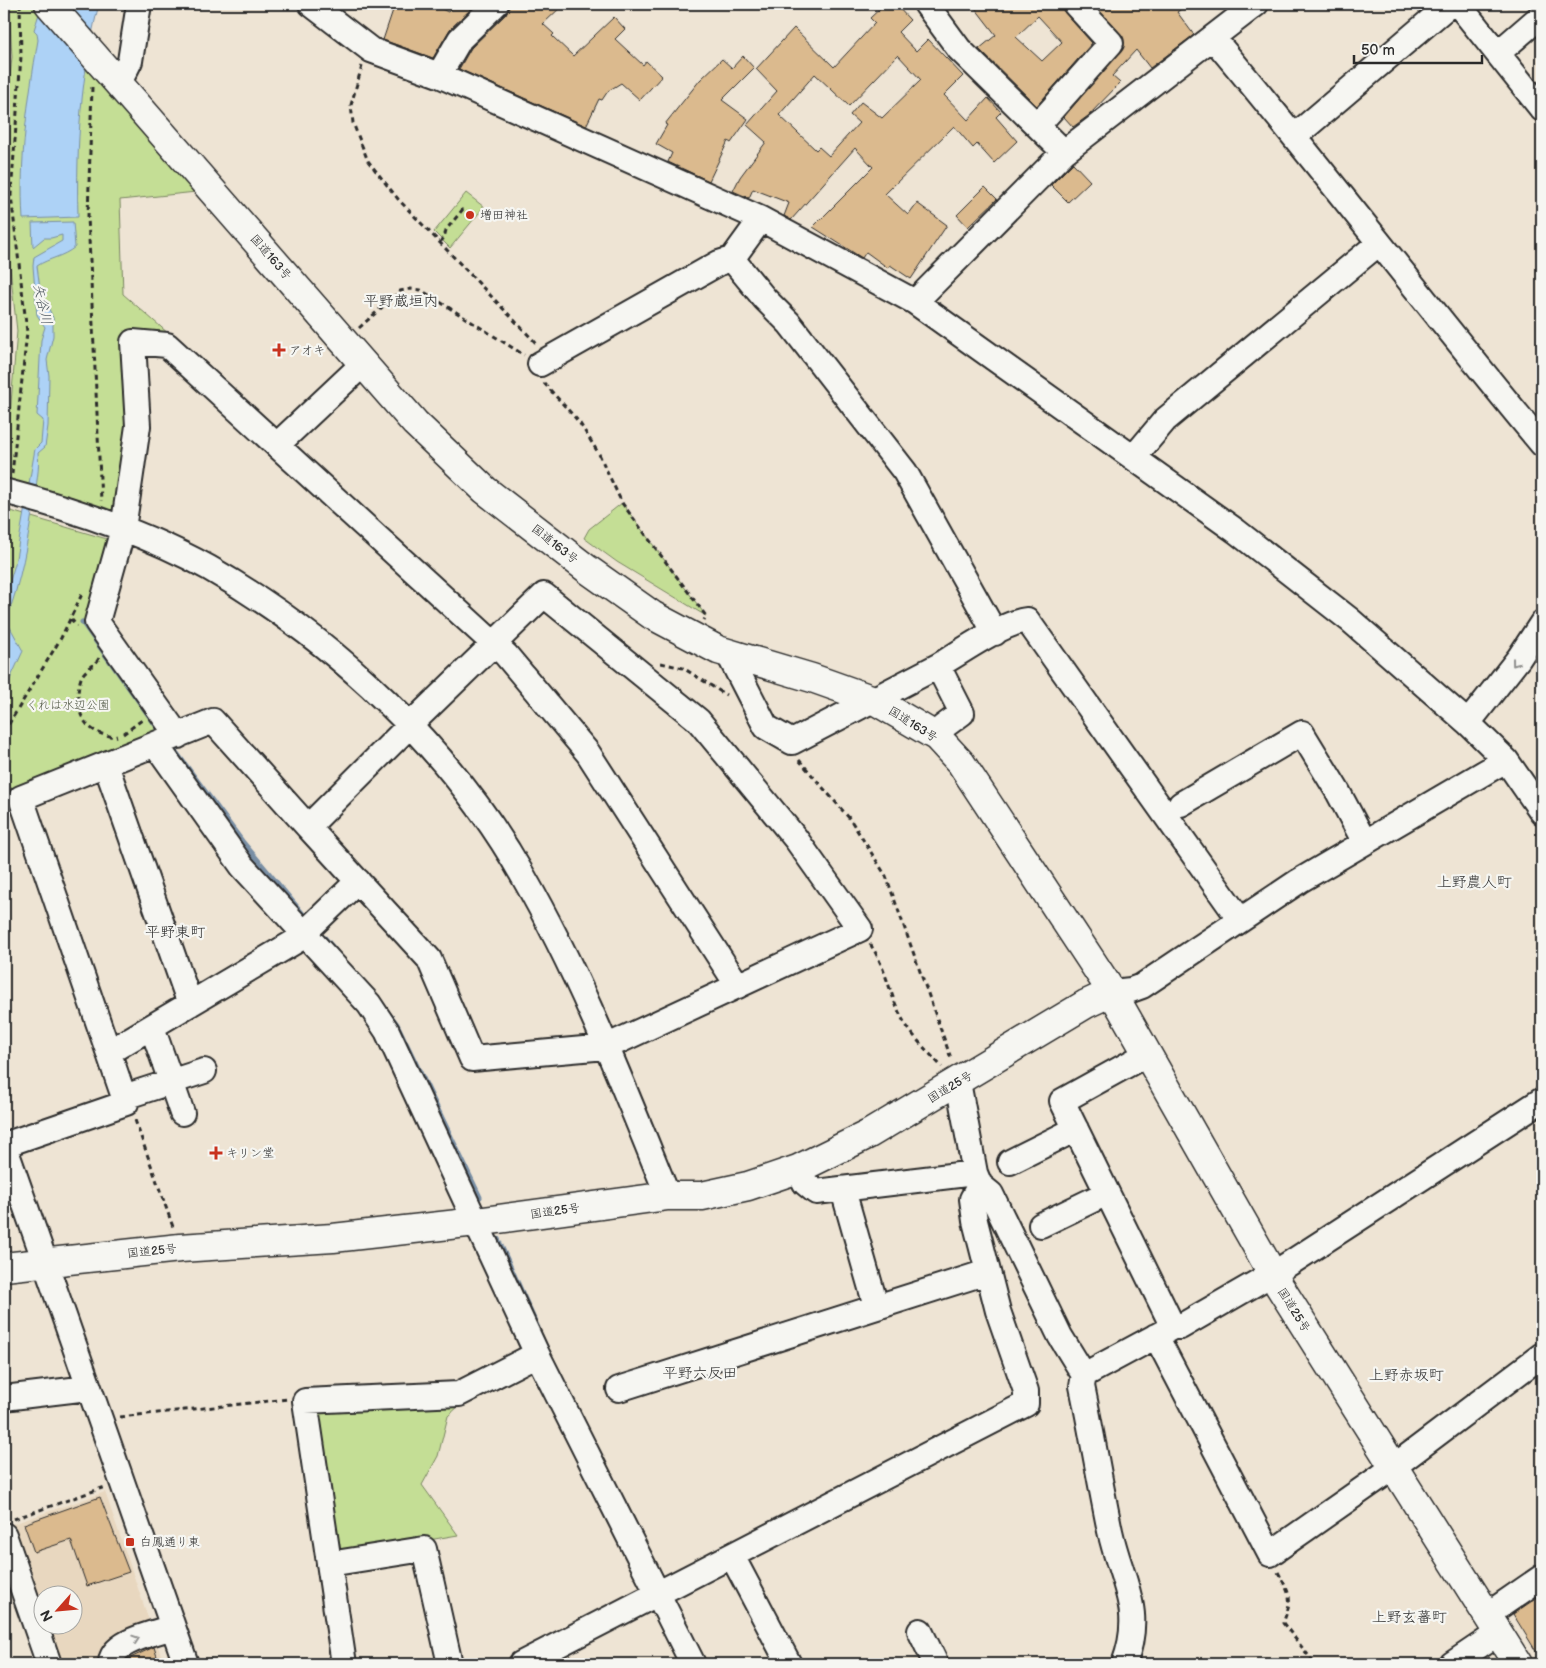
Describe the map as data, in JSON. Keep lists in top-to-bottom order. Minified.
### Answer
{"streets":{"highway":["国道163号","国道25号"]},"crossings":[["国道163号","国道25号"]],"districts":["平野蔵垣内","上野農人町","平野東町","平野六反田","上野赤坂町","上野玄蕃町"],"water":["矢谷川"],"parks":["くれは水辺公園"],"places":{"other":["増田神社"],"health":["アオキ","キリン堂"],"transit":["白鳳通り東"]},"scale_bar":"50 m","north":"bottom left"}
